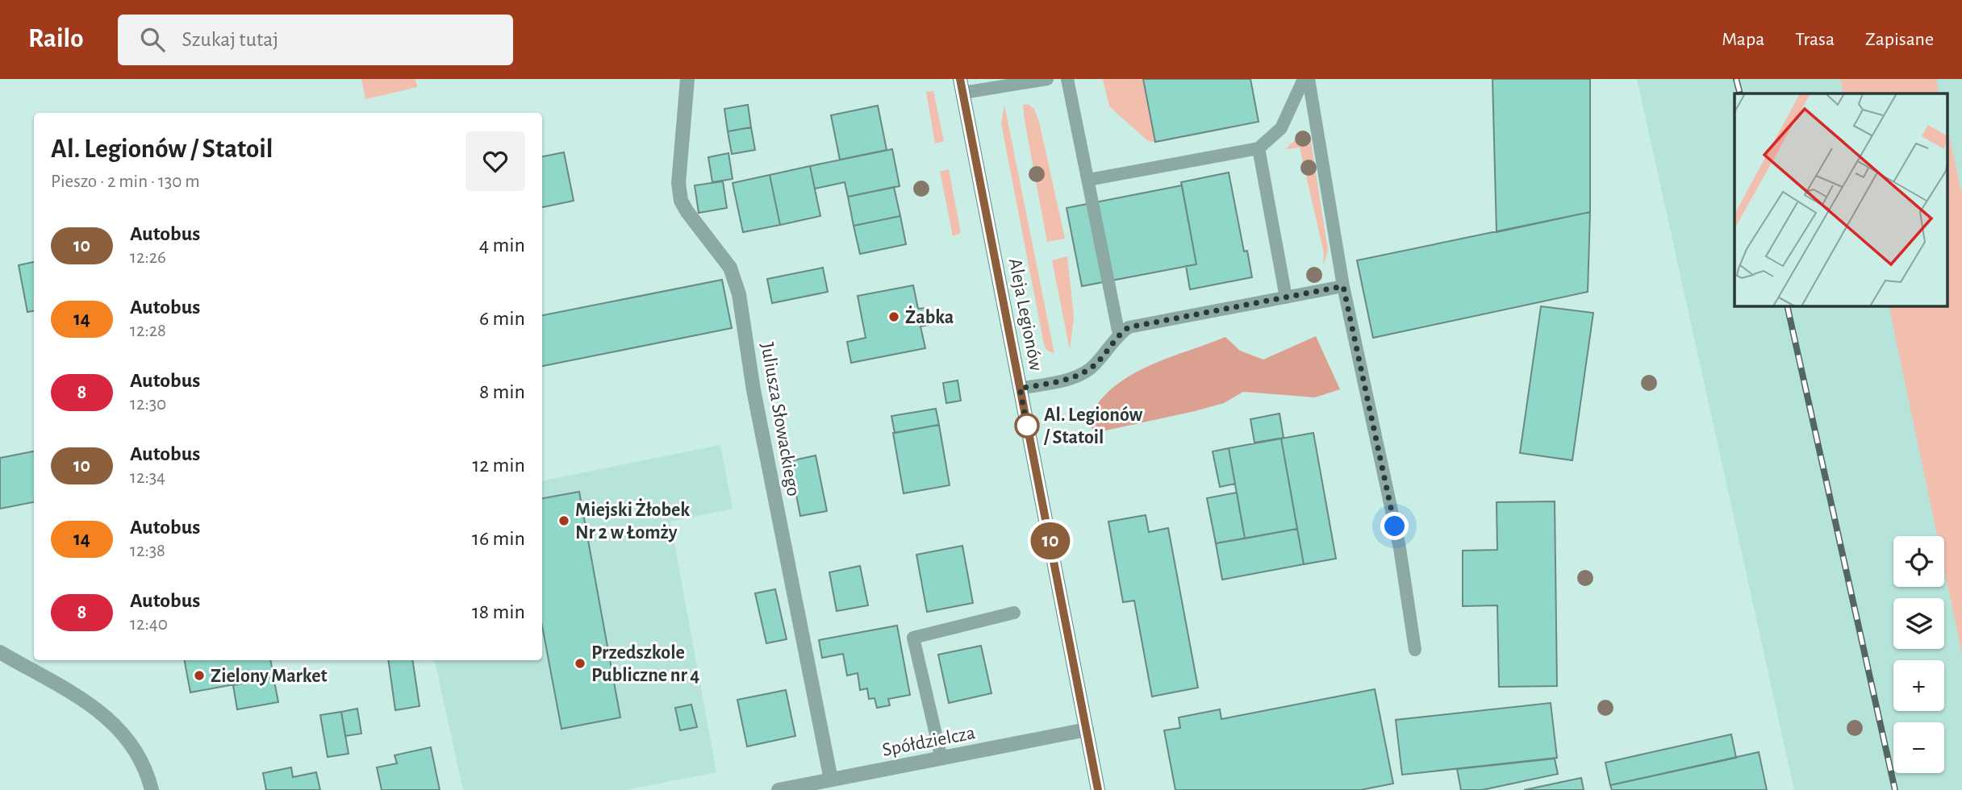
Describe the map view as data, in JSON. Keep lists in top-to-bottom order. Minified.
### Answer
{"streets":{"main road":["Aleja Legionów"],"street":["Juliusza Słowackiego","Spółdzielcza"]},"crossings":[["Aleja Legionów","Spółdzielcza"],["Juliusza Słowackiego","Spółdzielcza"]],"places":["Żabka","Al. Legionów / Statoil","Miejski Żłobek Nr 2 w Łomży","Przedszkole Publiczne nr 4","Zielony Market"],"lines":["bus line 10"],"page":{"header":"Railo","search":"Szukaj tutaj","nav":["Mapa","Trasa","Zapisane"],"on_map":"10","heading":["Al. Legionów / Statoil","Pieszo · 2 min · 130 m"],"list":[{"mark":"10","name":"Autobus","note":"12:26","value":"4 min"},{"mark":"14","name":"Autobus","note":"12:28","value":"6 min"},{"mark":"8","name":"Autobus","note":"12:30","value":"8 min"},{"mark":"10","name":"Autobus","note":"12:34","value":"12 min"},{"mark":"14","name":"Autobus","note":"12:38","value":"16 min"},{"mark":"8","name":"Autobus","note":"12:40","value":"18 min"}],"map_buttons":["+","−"]}}
